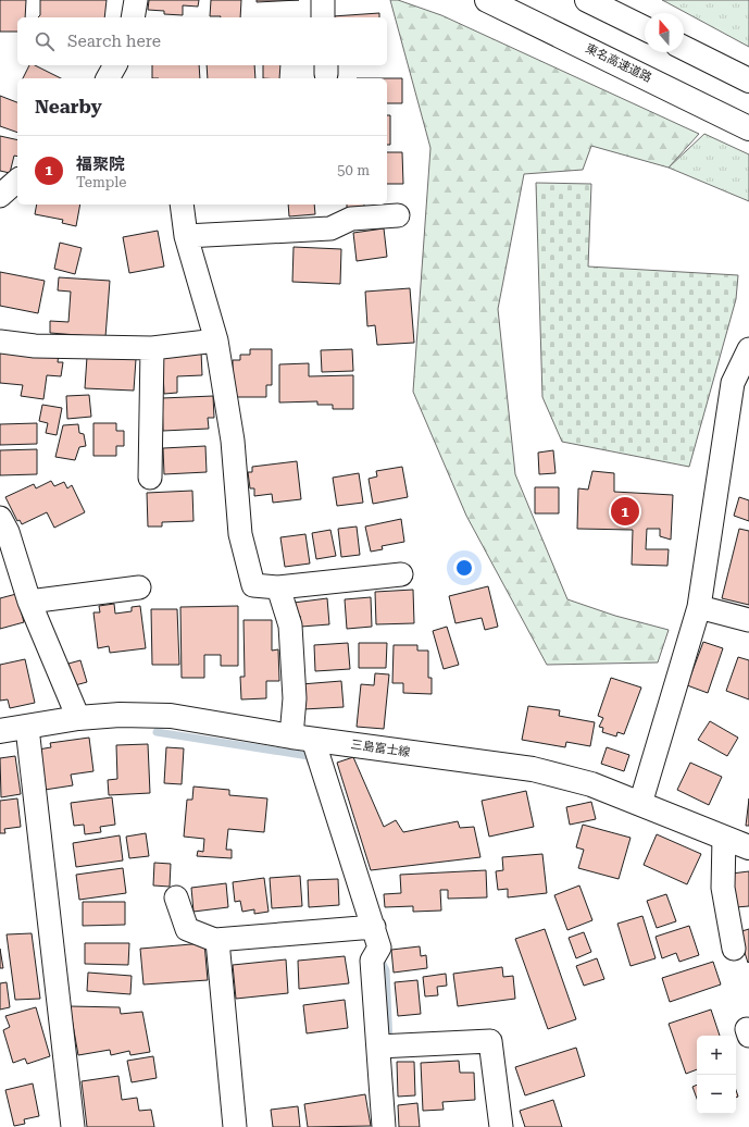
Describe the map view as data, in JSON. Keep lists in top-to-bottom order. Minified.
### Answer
{"streets":{"main road":["東名高速道路","三島富士線"]},"north":"top","page":{"search":"Search here","heading":"Nearby","list":[{"mark":"1","name":"福聚院","note":"Temple","value":"50 m"}],"pins":"1","map_buttons":["+","−"]}}
